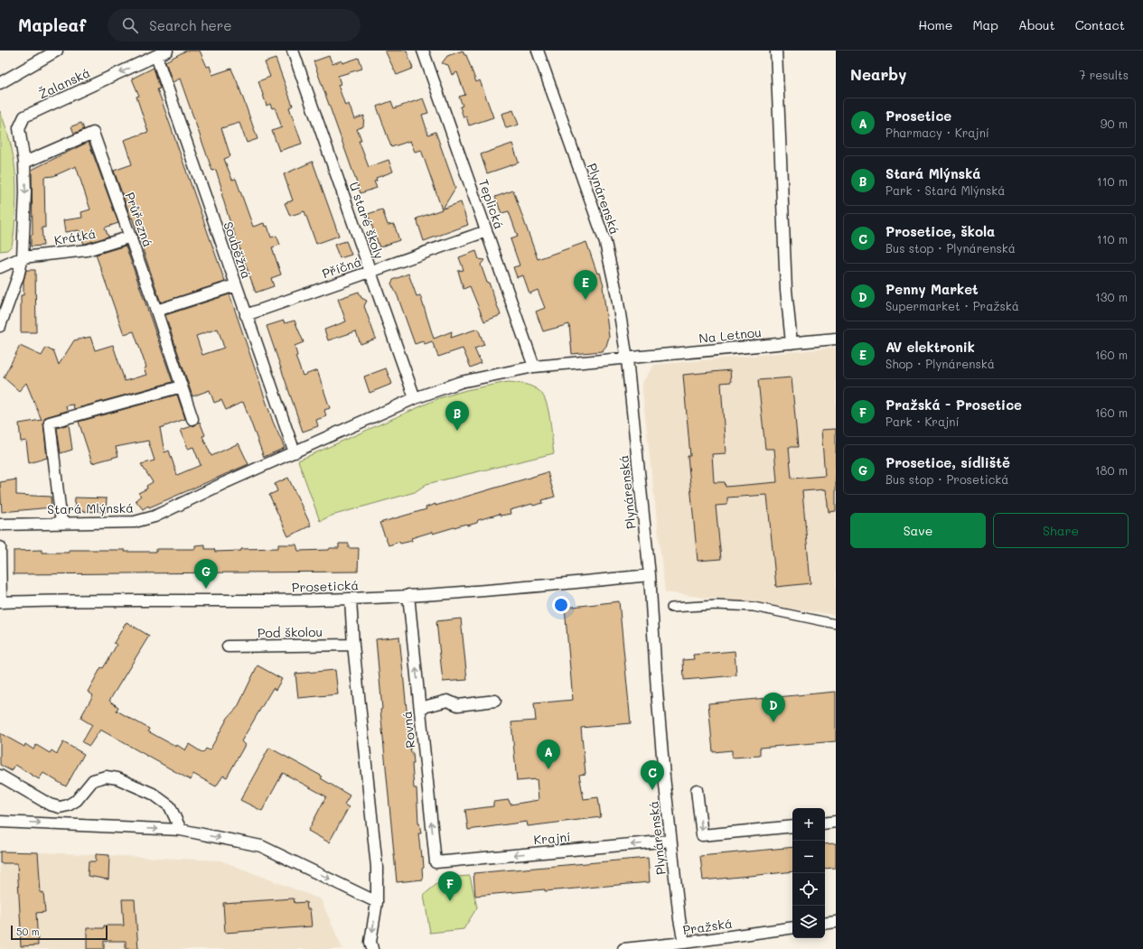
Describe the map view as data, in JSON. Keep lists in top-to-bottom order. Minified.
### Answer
{"streets":{"street":["Žalanská","Plynárenská","Teplická","Průřezná","U staré školy","Krátká","Souběžná","Příčná","Na Letnou","Stará Mlýnská","Prosetická","Pod školou","Rovná","Krajní","Pražská"]},"crossings":[["Žalanská","Průřezná"],["Žalanská","Souběžná"],["Plynárenská","Na Letnou"],["Plynárenská","Stará Mlýnská"],["Plynárenská","Prosetická"],["Plynárenská","Krajní"],["Plynárenská","Pražská"],["Teplická","Příčná"],["Teplická","Stará Mlýnská"],["Průřezná","Krátká"],["U staré školy","Příčná"],["U staré školy","Stará Mlýnská"],["Souběžná","Příčná"],["Souběžná","Stará Mlýnská"],["Na Letnou","Stará Mlýnská"],["Prosetická","Rovná"],["Rovná","Krajní"]],"one_way":["Krajní"],"scale_bar":"50 m","page":{"header":"Mapleaf","search":"Search here","nav":["Home","Map","About","Contact"],"heading":["Nearby","7 results"],"list":[{"mark":"A","name":"Prosetice","note":"Pharmacy · Krajní","value":"90 m"},{"mark":"B","name":"Stará Mlýnská","note":"Park · Stará Mlýnská","value":"110 m"},{"mark":"C","name":"Prosetice, škola","note":"Bus stop · Plynárenská","value":"110 m"},{"mark":"D","name":"Penny Market","note":"Supermarket · Pražská","value":"130 m"},{"mark":"E","name":"AV elektronik","note":"Shop · Plynárenská","value":"160 m"},{"mark":"F","name":"Pražská - Prosetice","note":"Park · Krajní","value":"160 m"},{"mark":"G","name":"Prosetice, sídliště","note":"Bus stop · Prosetická","value":"180 m"}],"pins":["E","B","G","D","A","C","F"],"buttons":["Save","Share"],"map_buttons":["+","−"],"scale":"50 m"}}
